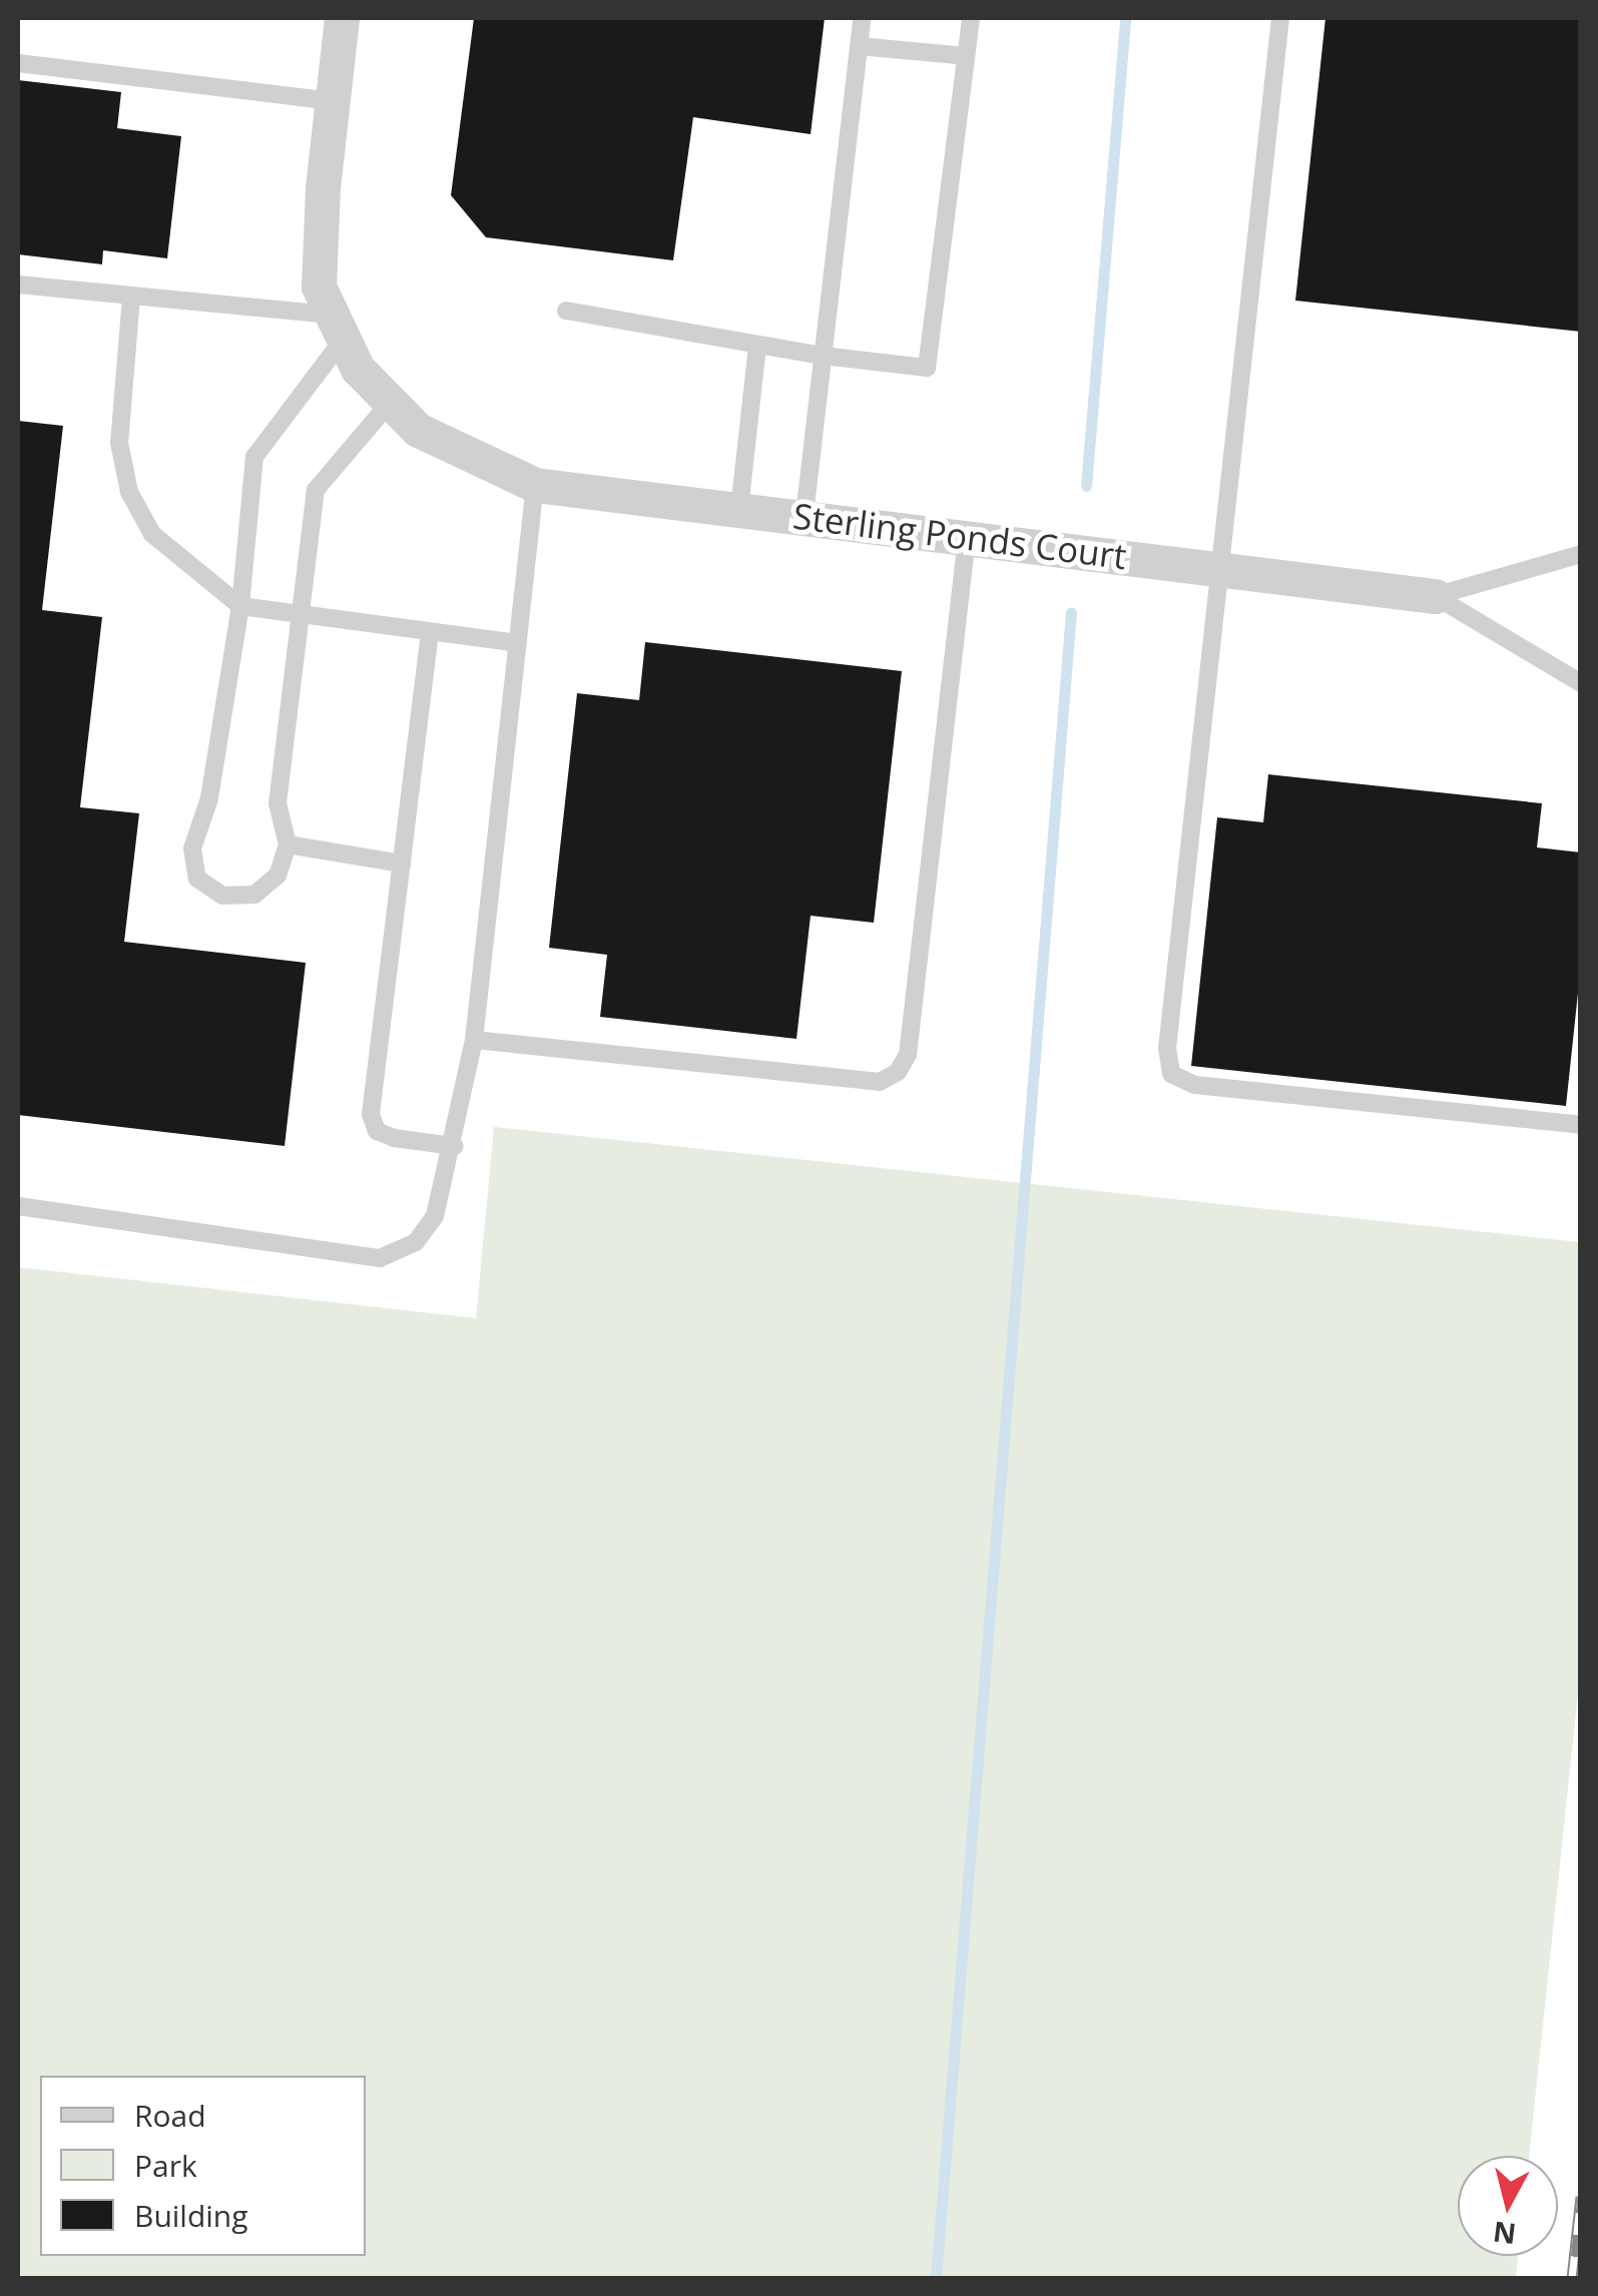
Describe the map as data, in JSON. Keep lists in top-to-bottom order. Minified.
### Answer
{"streets":{"street":["Sterling Ponds Court"]},"legend":["Road","Park","Building"],"north":"bottom"}
